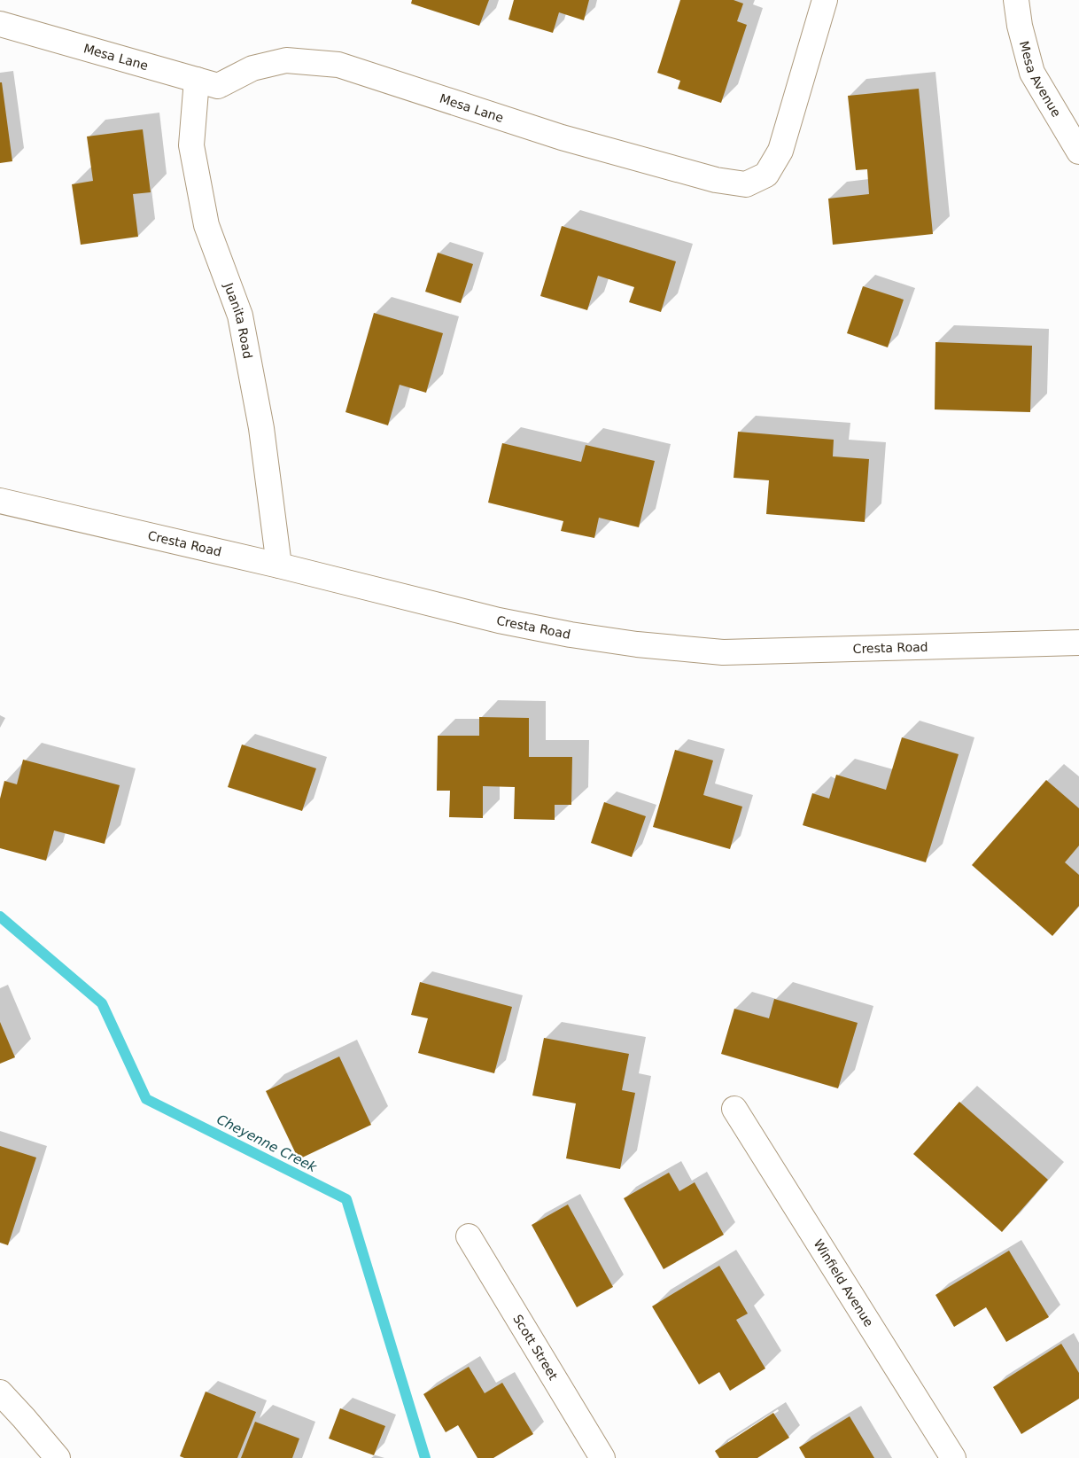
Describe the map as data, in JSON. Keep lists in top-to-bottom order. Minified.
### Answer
{"streets":{"street":["Mesa Lane","Mesa Avenue","Juanita Road","Cresta Road","Winfield Avenue","Scott Street"]},"crossings":[["Mesa Lane","Juanita Road"],["Juanita Road","Cresta Road"]],"water":["Cheyenne Creek"]}
